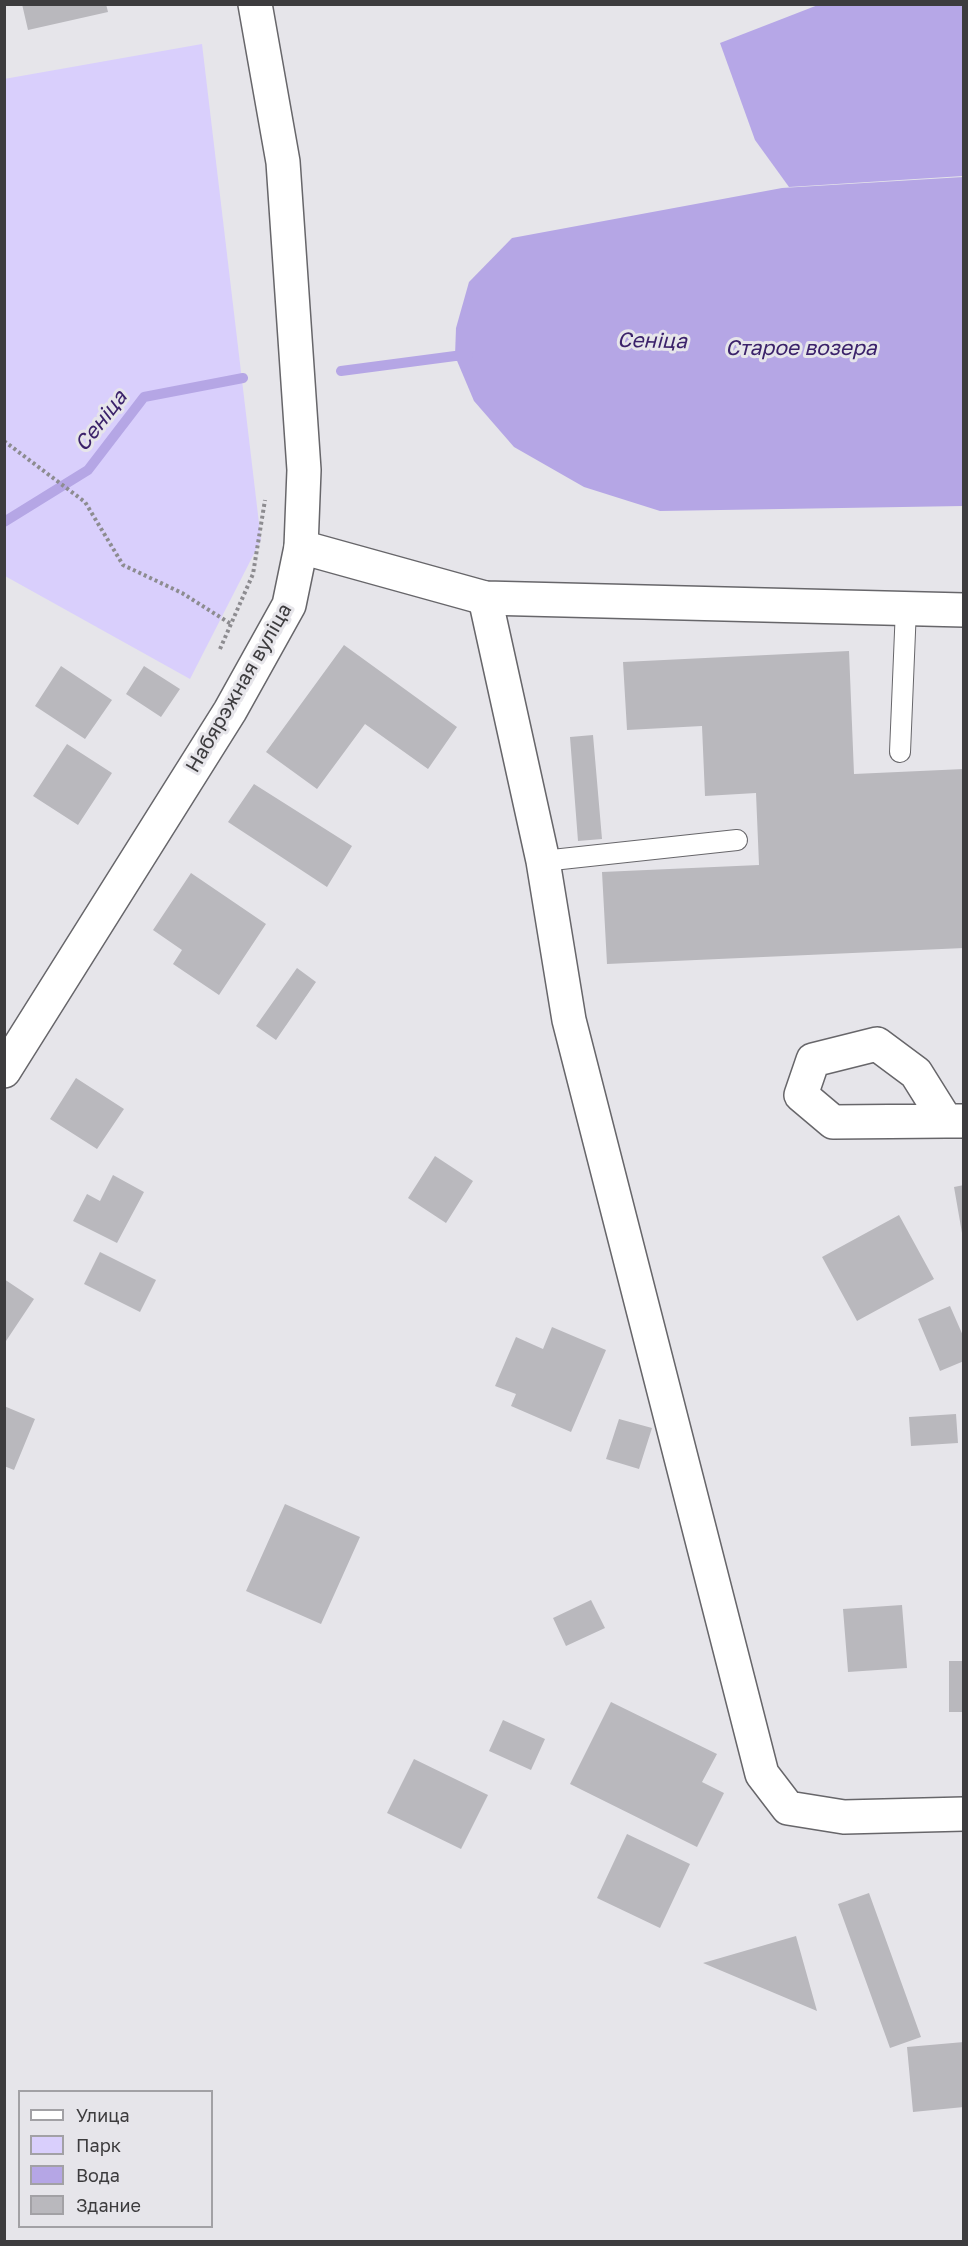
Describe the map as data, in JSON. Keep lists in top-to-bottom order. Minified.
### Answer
{"streets":{"street":["Набярэжная вуліца"]},"water":["Сеніца","Старое возера"],"legend":["Улица","Парк","Вода","Здание"]}
